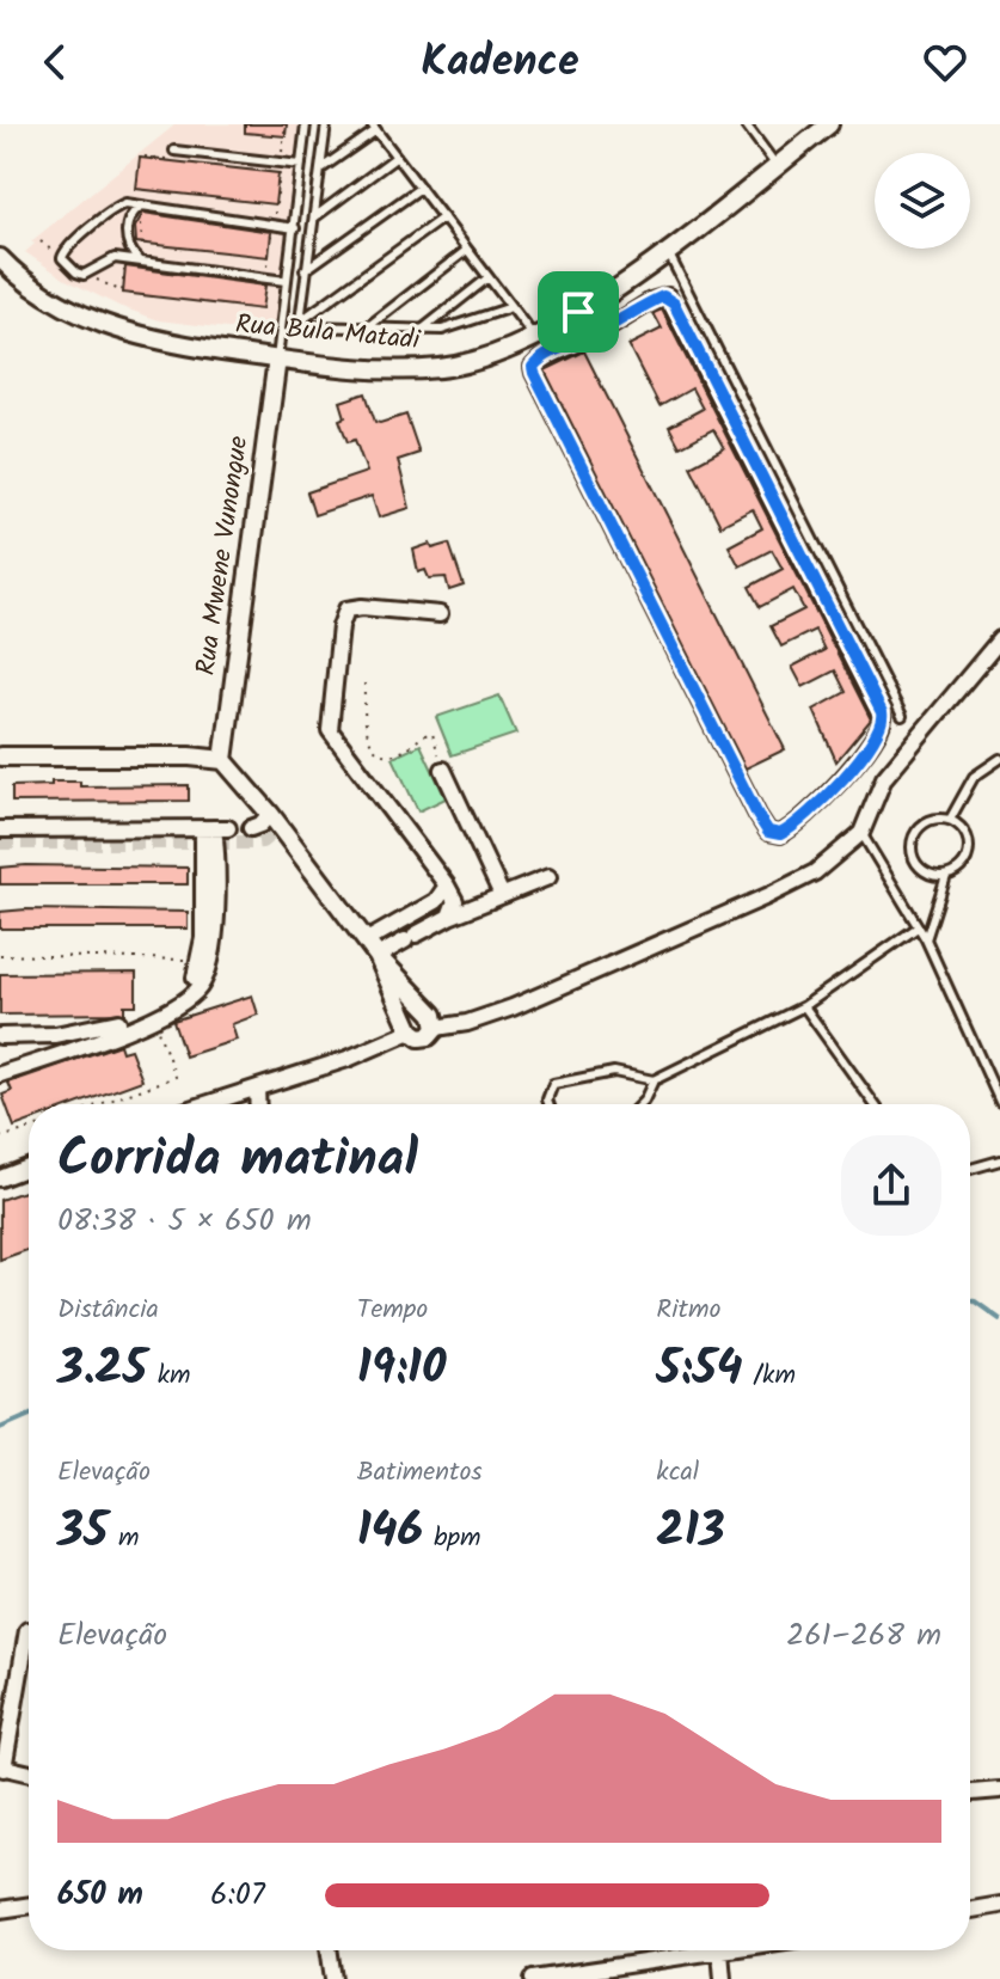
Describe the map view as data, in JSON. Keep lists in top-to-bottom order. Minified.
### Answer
{"streets":{"street":["Rua Bula Matadi","Rua Mwene Vunongue"]},"crossings":[["Rua Bula Matadi","Rua Mwene Vunongue"]],"page":{"header":"Kadence","heading":["Corrida matinal","08:38 · 5 × 650 m"],"stats":[["Distância","3.25 km"],["Tempo","19:10"],["Ritmo","5:54 /km"],["Elevação","35 m"],["Batimentos","146 bpm"],["kcal","213"]],"chart":["Elevação","261–268 m"],"list":[{"name":"650 m","note":"6:07"}]}}
